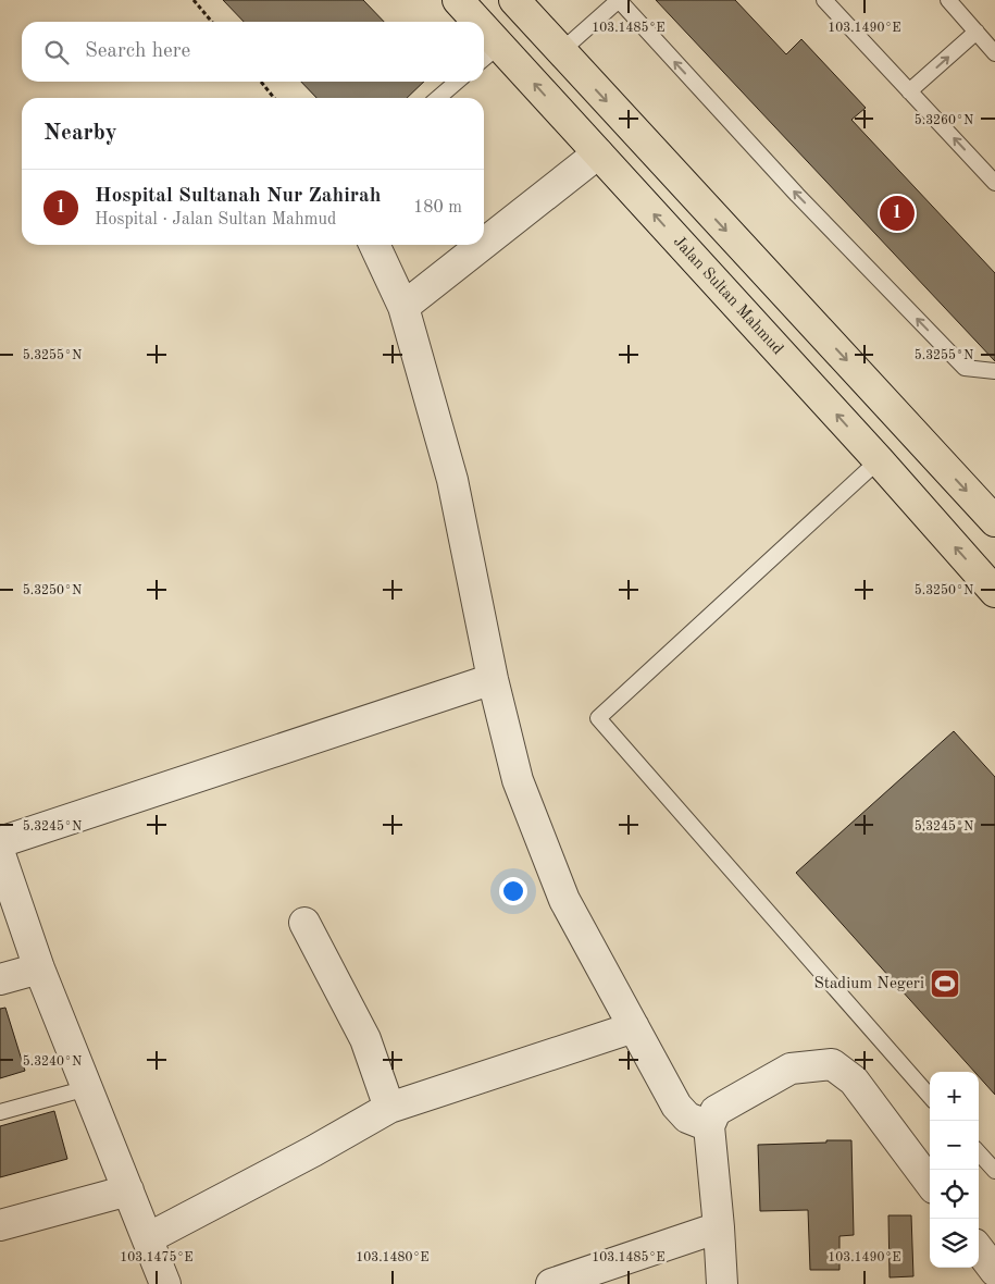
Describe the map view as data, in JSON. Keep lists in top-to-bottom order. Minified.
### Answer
{"streets":{"main road":["Jalan Sultan Mahmud"]},"places":{"sports":["Stadium Negeri"]},"page":{"search":"Search here","heading":"Nearby","list":[{"mark":"1","name":"Hospital Sultanah Nur Zahirah","note":"Hospital · Jalan Sultan Mahmud","value":"180 m"}],"pins":"1","map_buttons":["+","−"]},"coordinates":["103.1485°E","103.1490°E","5.3260°N","5.3255°N","5.3250°N","5.3245°N","5.3240°N","103.1475°E","103.1480°E"]}
